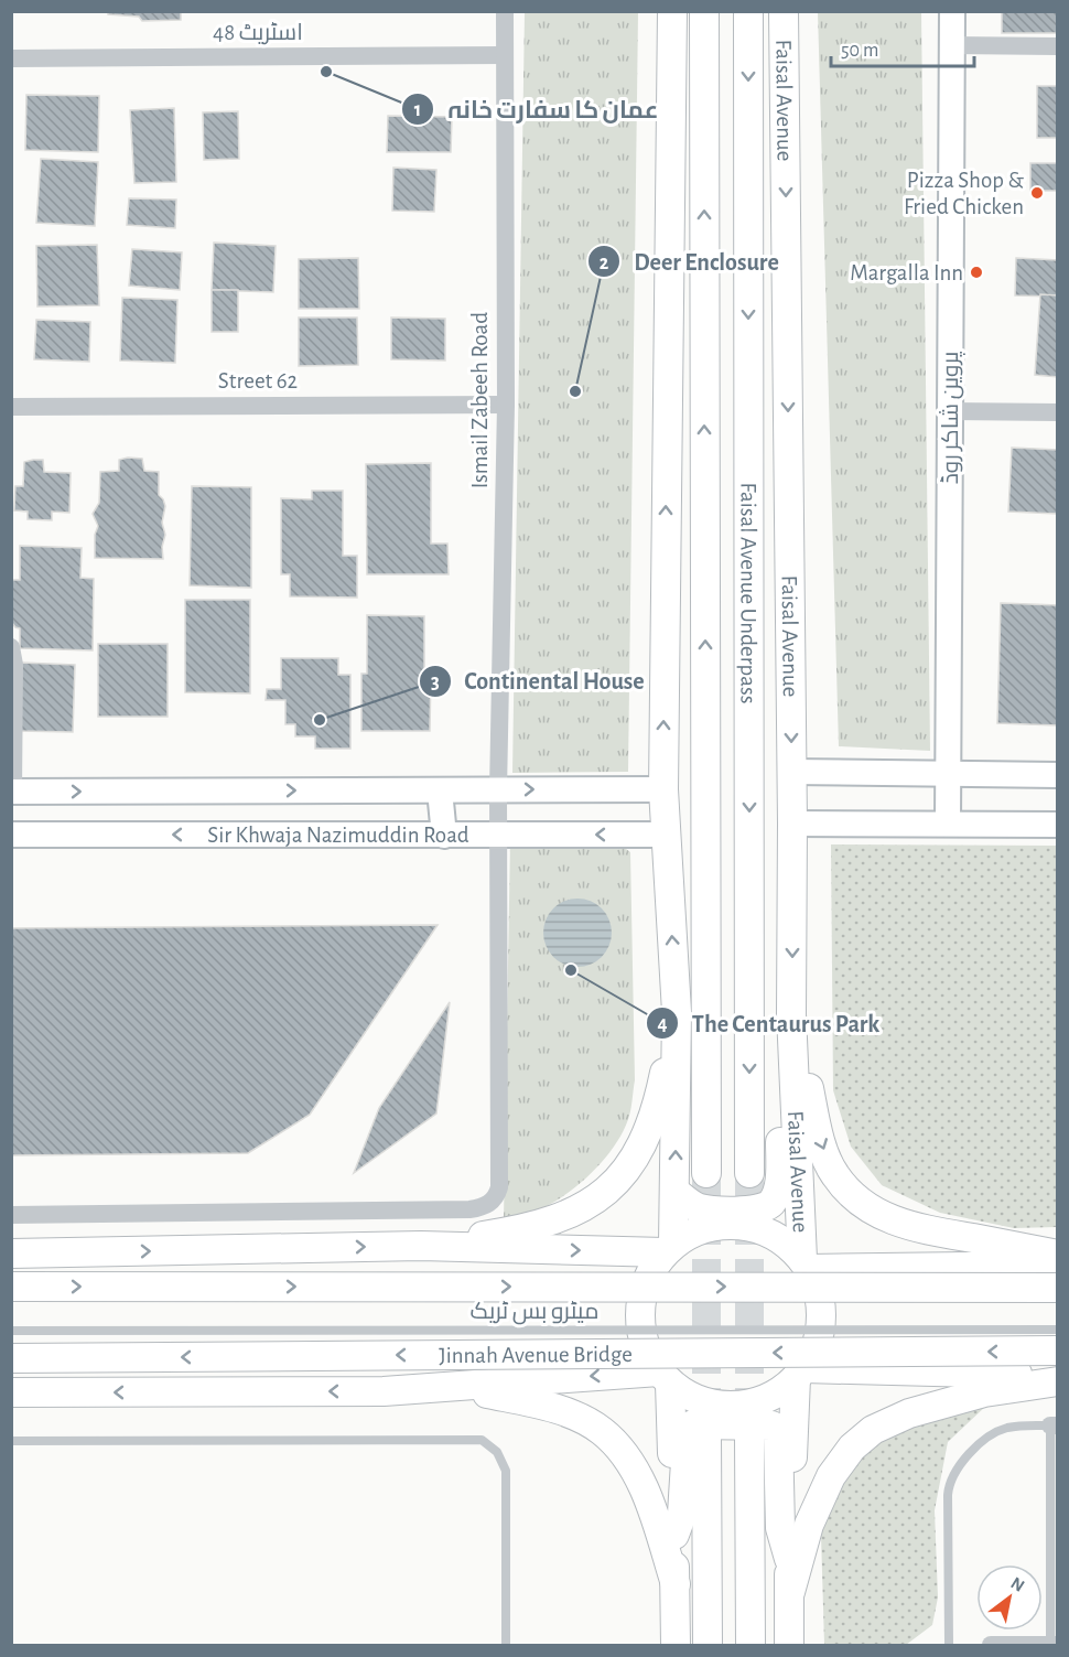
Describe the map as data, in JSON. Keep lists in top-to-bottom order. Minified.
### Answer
{"streets":{"main road":["Faisal Avenue","پروین شاکر روڈ","Faisal Avenue Underpass","Sir Khwaja Nazimuddin Road","Jinnah Avenue Bridge"],"street":["اسٹریٹ 48","Street 62","Ismail Zabeeh Road"],"lane":["میٹرو بس ٹریک"]},"crossings":[["اسٹریٹ 48","Ismail Zabeeh Road"],["Street 62","Ismail Zabeeh Road"],["Ismail Zabeeh Road","Sir Khwaja Nazimuddin Road"]],"places":["عمان کا سفارت خانہ","Pizza Shop & Fried Chicken","Margalla Inn","Deer Enclosure","Continental House","The Centaurus Park"],"scale_bar":"50 m","north":"top right"}
